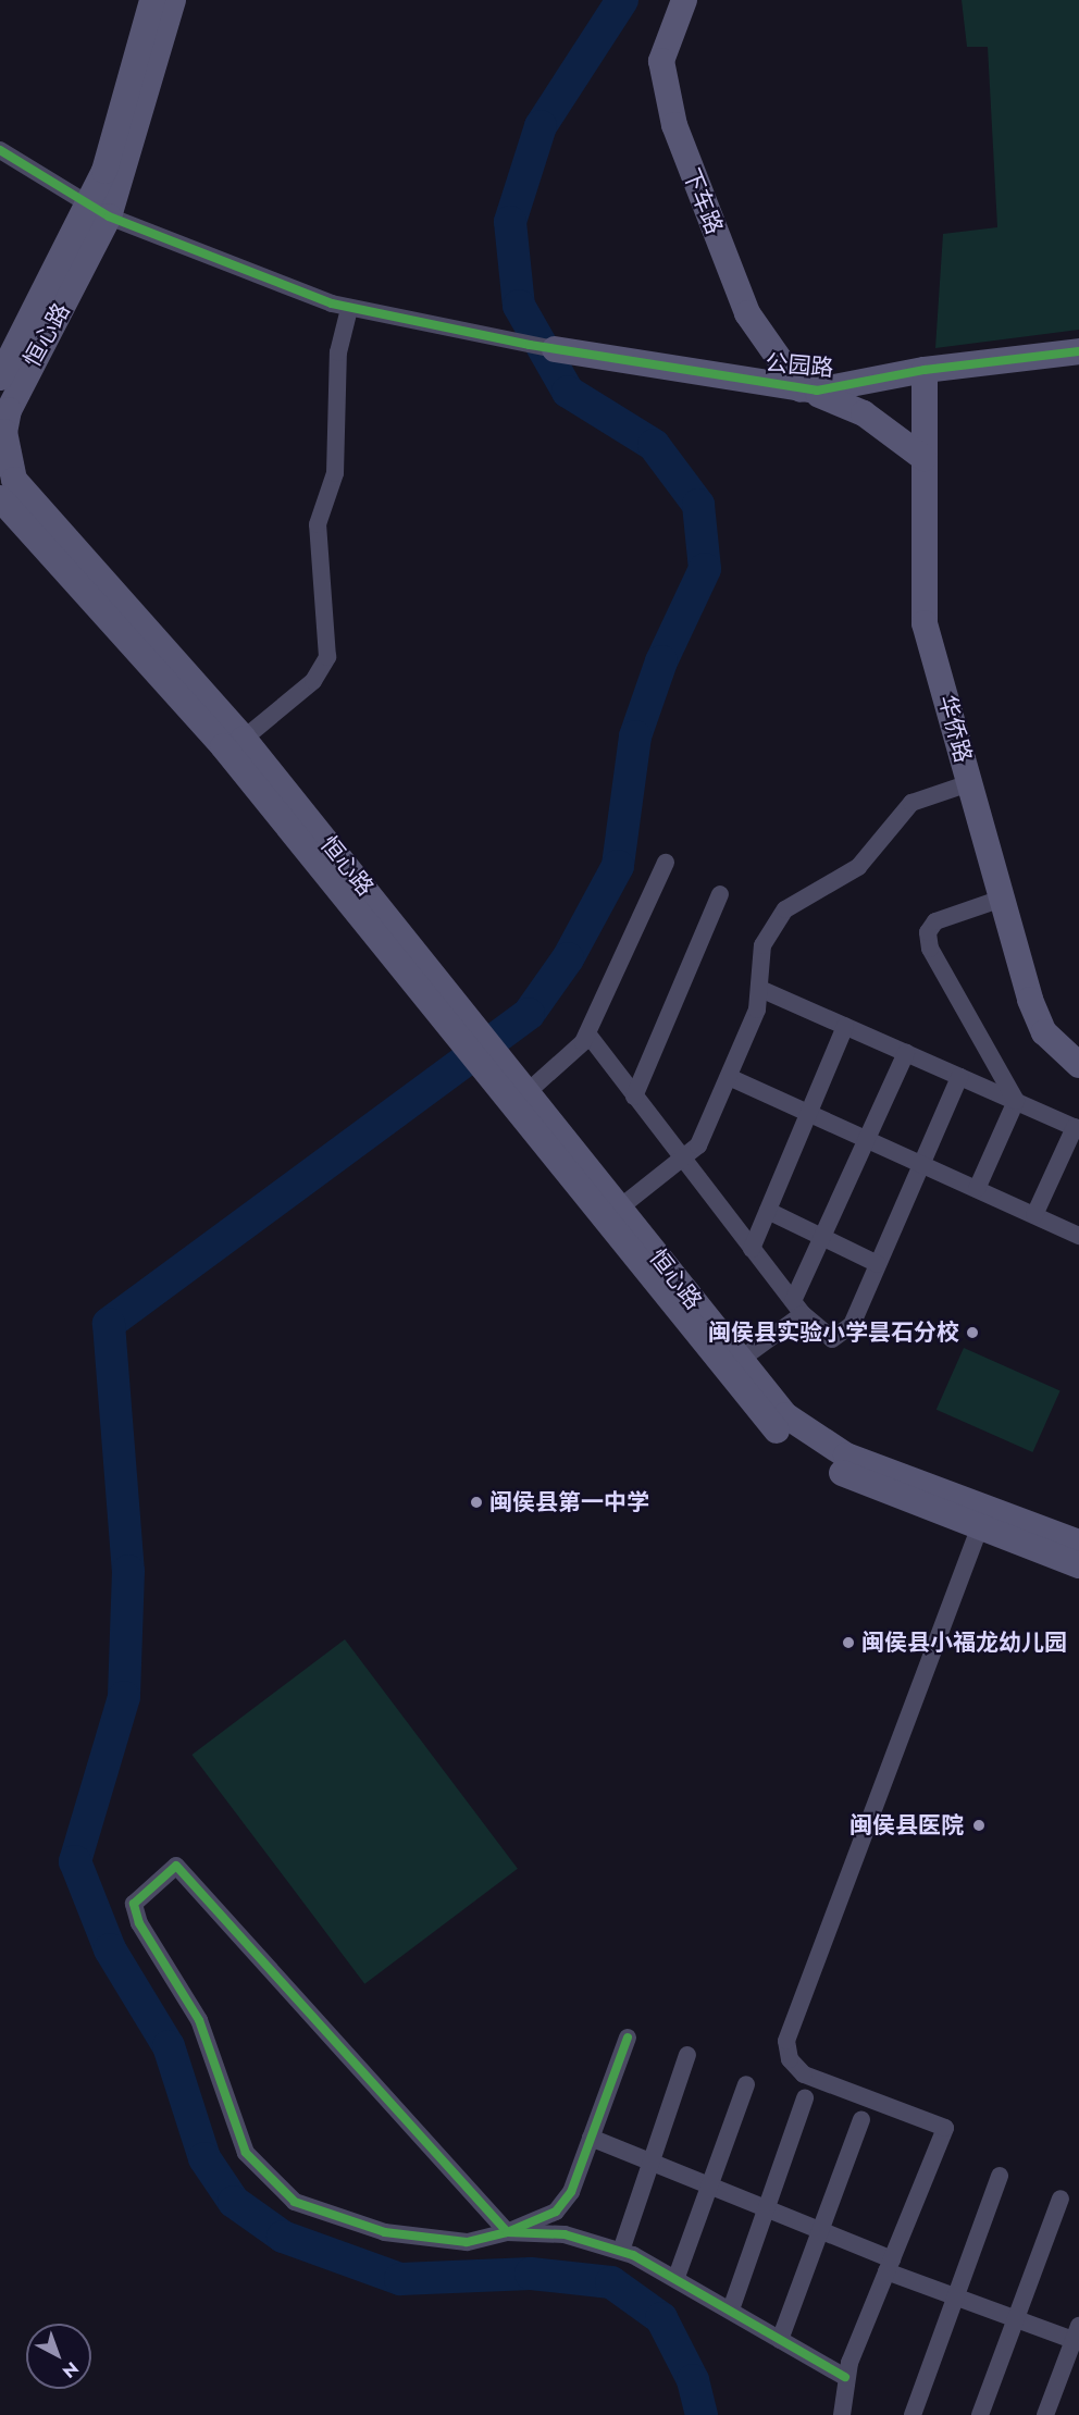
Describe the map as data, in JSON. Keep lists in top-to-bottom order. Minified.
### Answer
{"streets":{"main road":["下车路","恒心路","公园路","华侨路"]},"crossings":[["下车路","公园路"],["公园路","华侨路"]],"places":["闽侯县实验小学昙石分校","闽侯县第一中学","闽侯县小福龙幼儿园","闽侯县医院"],"north":"bottom right"}
